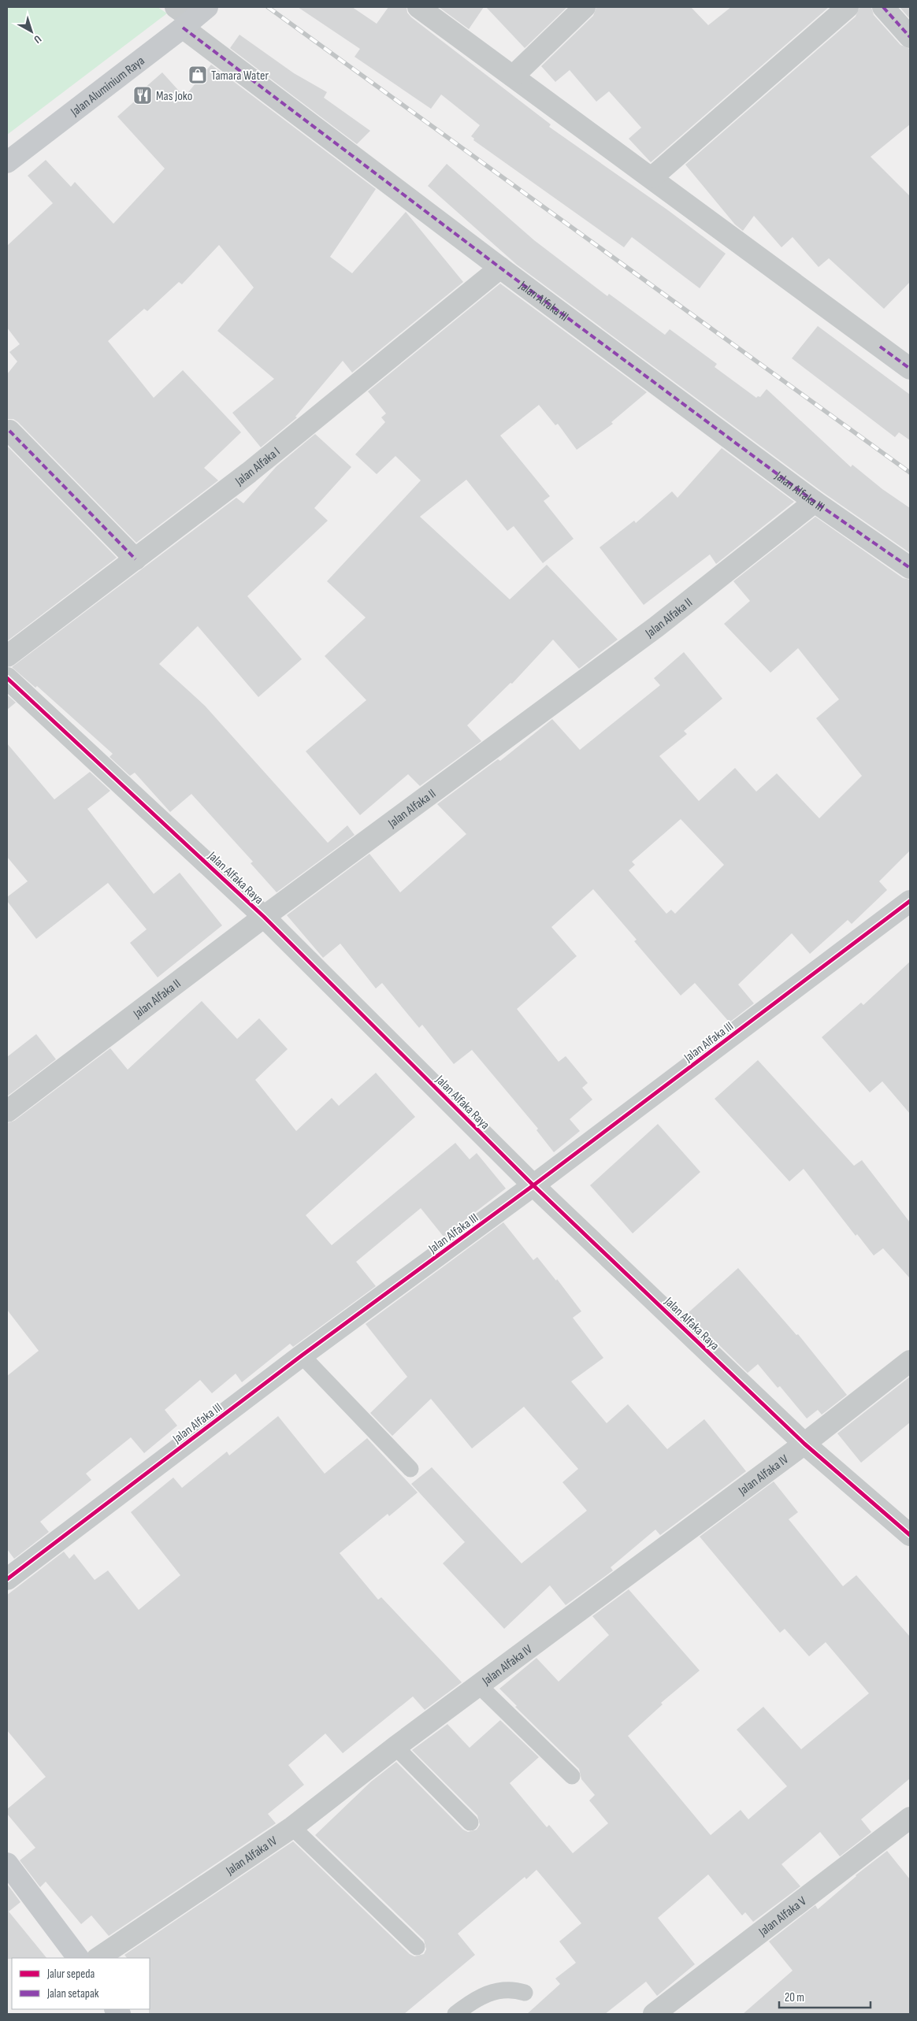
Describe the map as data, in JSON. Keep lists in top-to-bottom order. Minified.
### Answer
{"streets":{"main road":["Jalan Aluminium Raya"],"street":["Jalan Alfaka III","Jalan Alfaka I","Jalan Alfaka II","Jalan Alfaka Raya","Jalan Alfaka IV","Jalan Alfaka V"]},"crossings":[["Jalan Aluminium Raya","Jalan Alfaka III"],["Jalan Alfaka III","Jalan Alfaka I"],["Jalan Alfaka III","Jalan Alfaka II"],["Jalan Alfaka III","Jalan Alfaka Raya"],["Jalan Alfaka II","Jalan Alfaka Raya"],["Jalan Alfaka Raya","Jalan Alfaka IV"]],"places":{"shop":["Tamara Water"],"restaurant":["Mas Joko"]},"legend":["Jalur sepeda","Jalan setapak"],"scale_bar":"20 m","north":"bottom right"}
